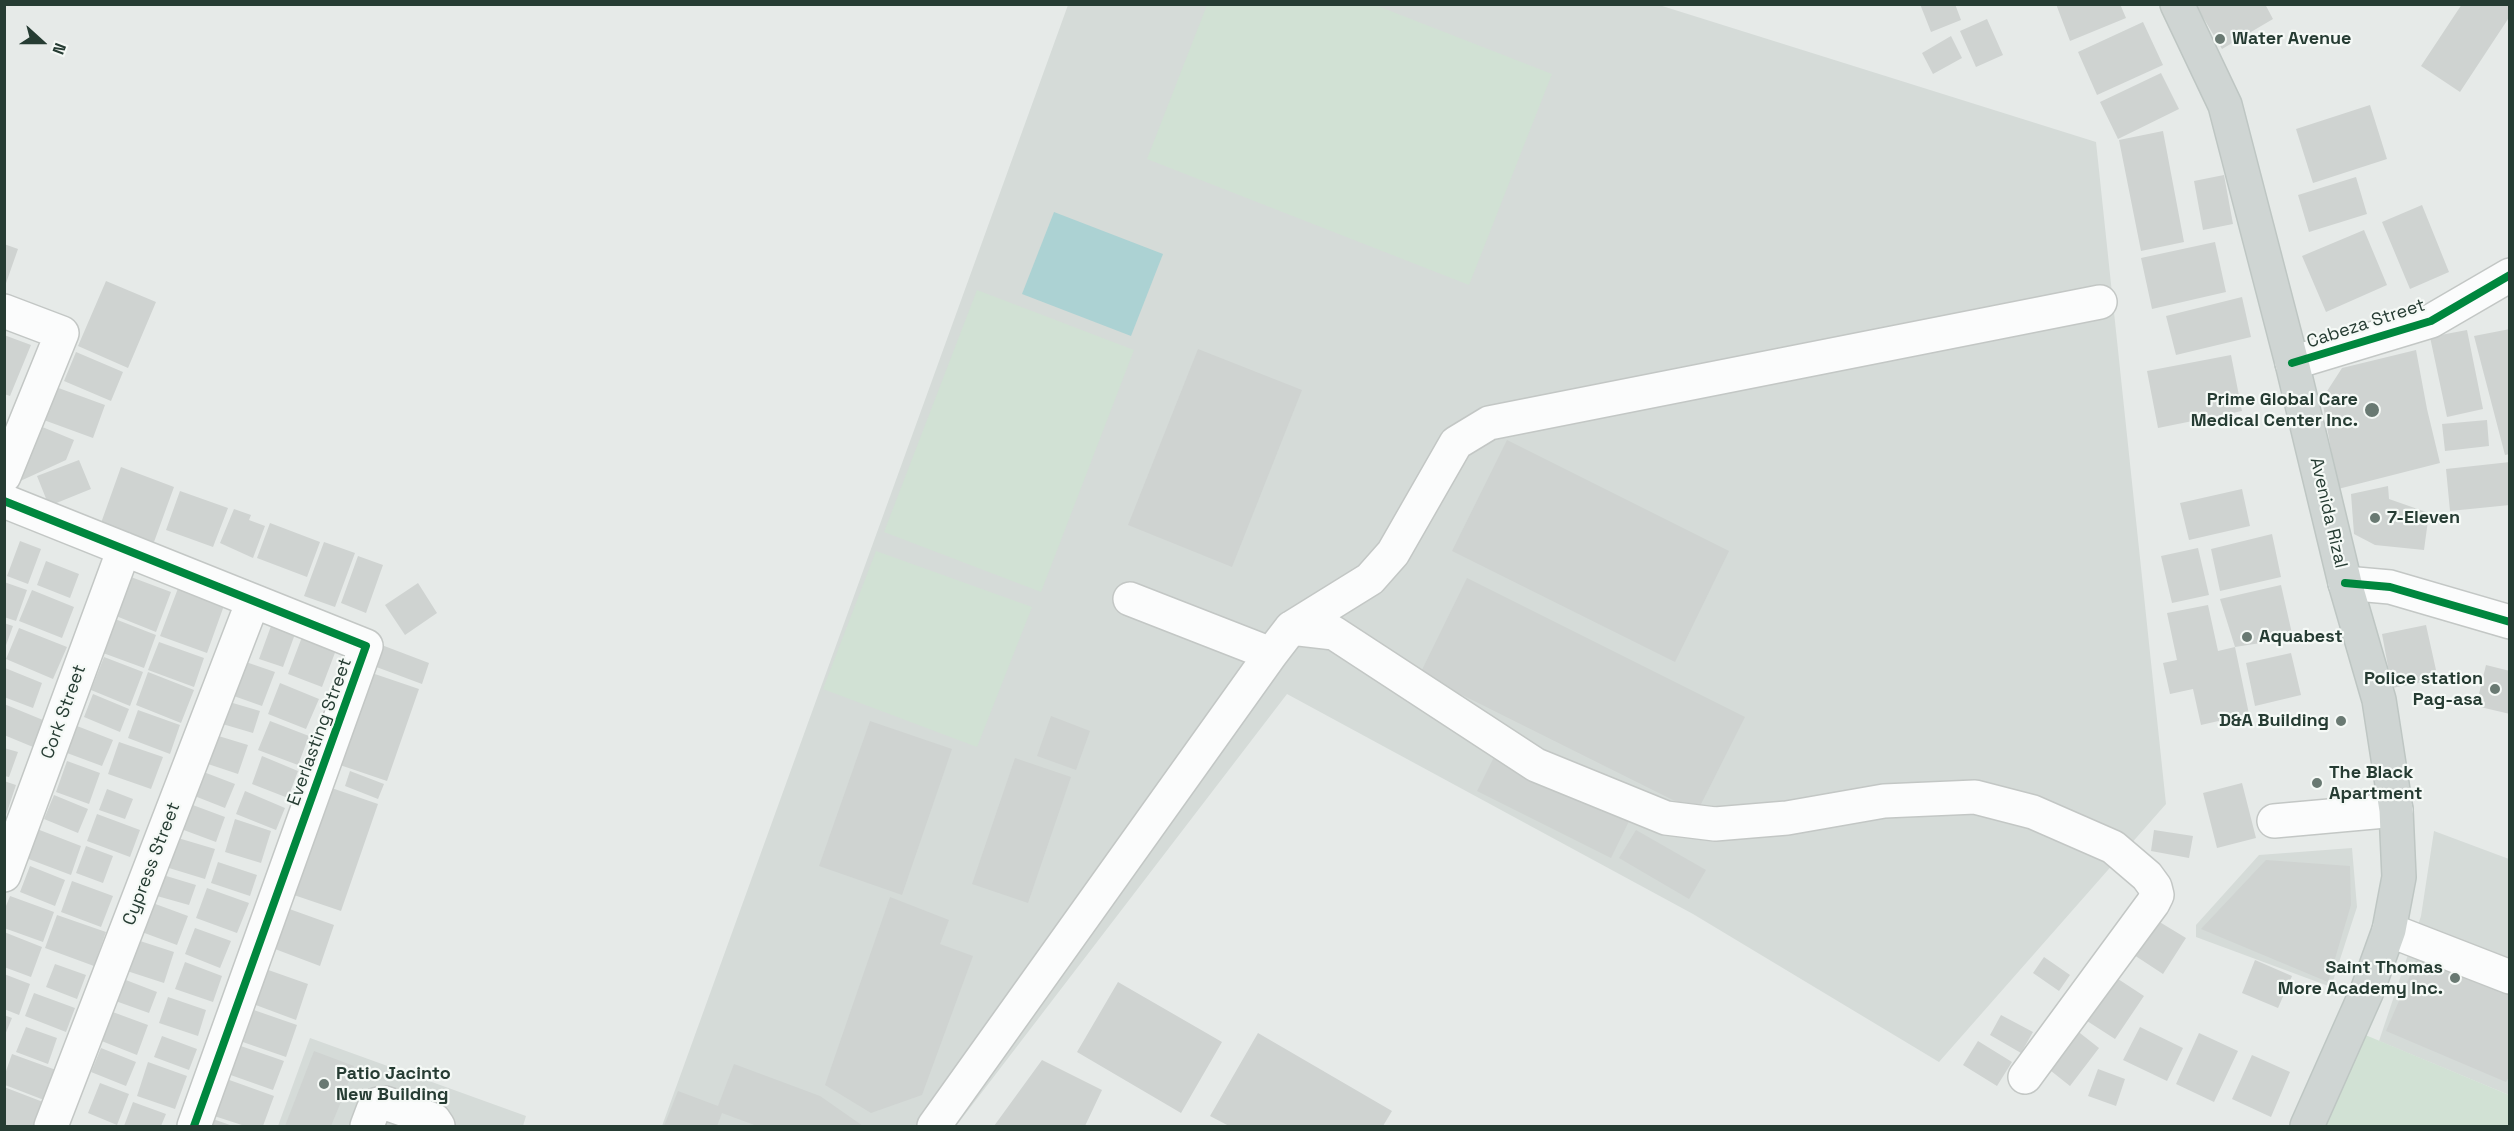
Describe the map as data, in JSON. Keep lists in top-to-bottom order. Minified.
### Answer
{"streets":{"main road":["Avenida Rizal"],"street":["Cabeza Street","Cork Street","Everlasting Street","Cypress Street"]},"crossings":[["Cabeza Street","Avenida Rizal"],["Cork Street","Everlasting Street"],["Everlasting Street","Cypress Street"]],"places":["Water Avenue","Prime Global Care Medical Center Inc.","7-Eleven","Aquabest","Police station Pag-asa","D&A Building","The Black Apartment","Saint Thomas More Academy Inc.","Patio Jacinto New Building"],"north":"right"}
